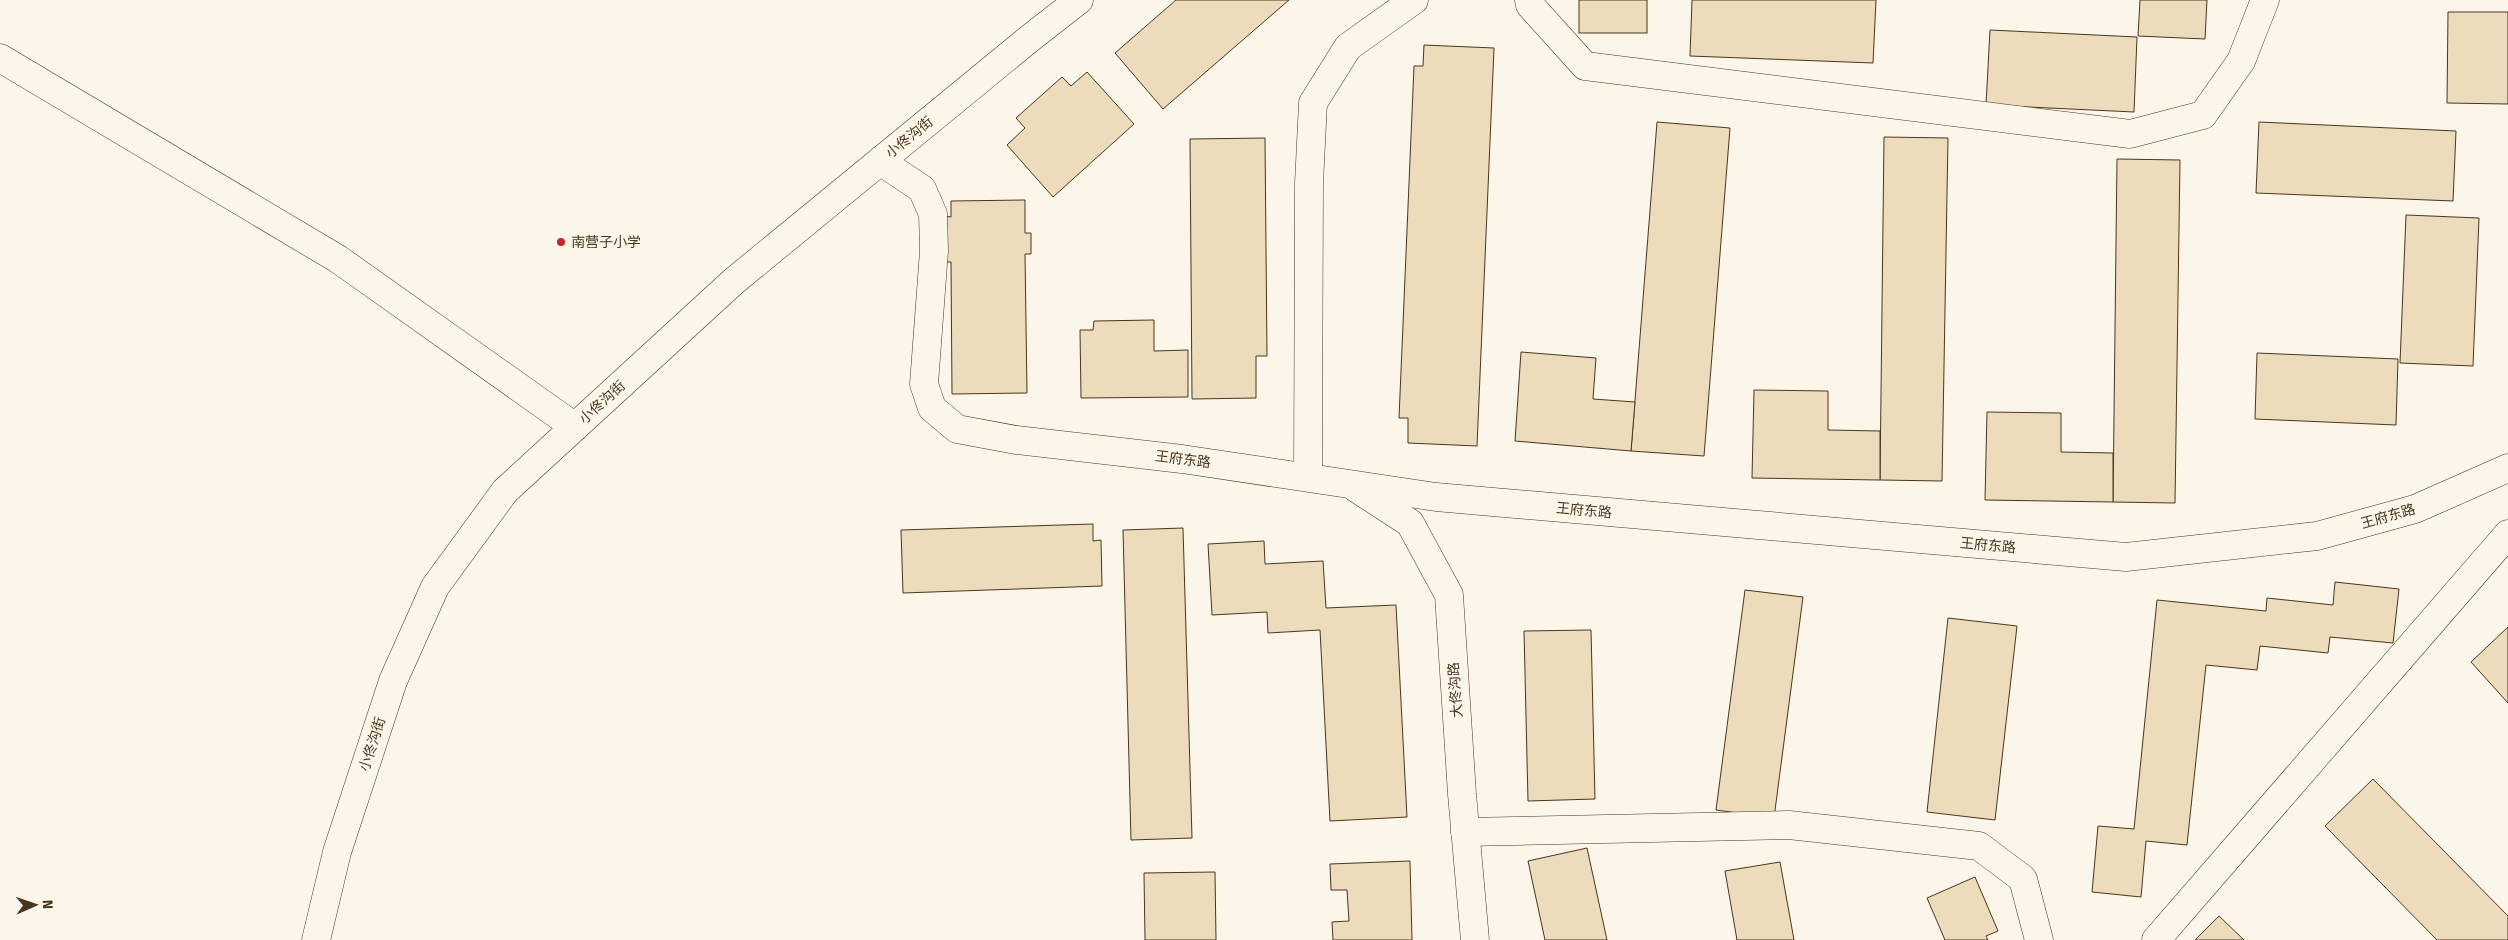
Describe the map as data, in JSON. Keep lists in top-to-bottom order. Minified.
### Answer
{"streets":{"street":["小佟沟街","王府东路","大佟沟路"]},"crossings":[["小佟沟街","王府东路"],["王府东路","大佟沟路"]],"places":["南营子小学"],"north":"right"}
